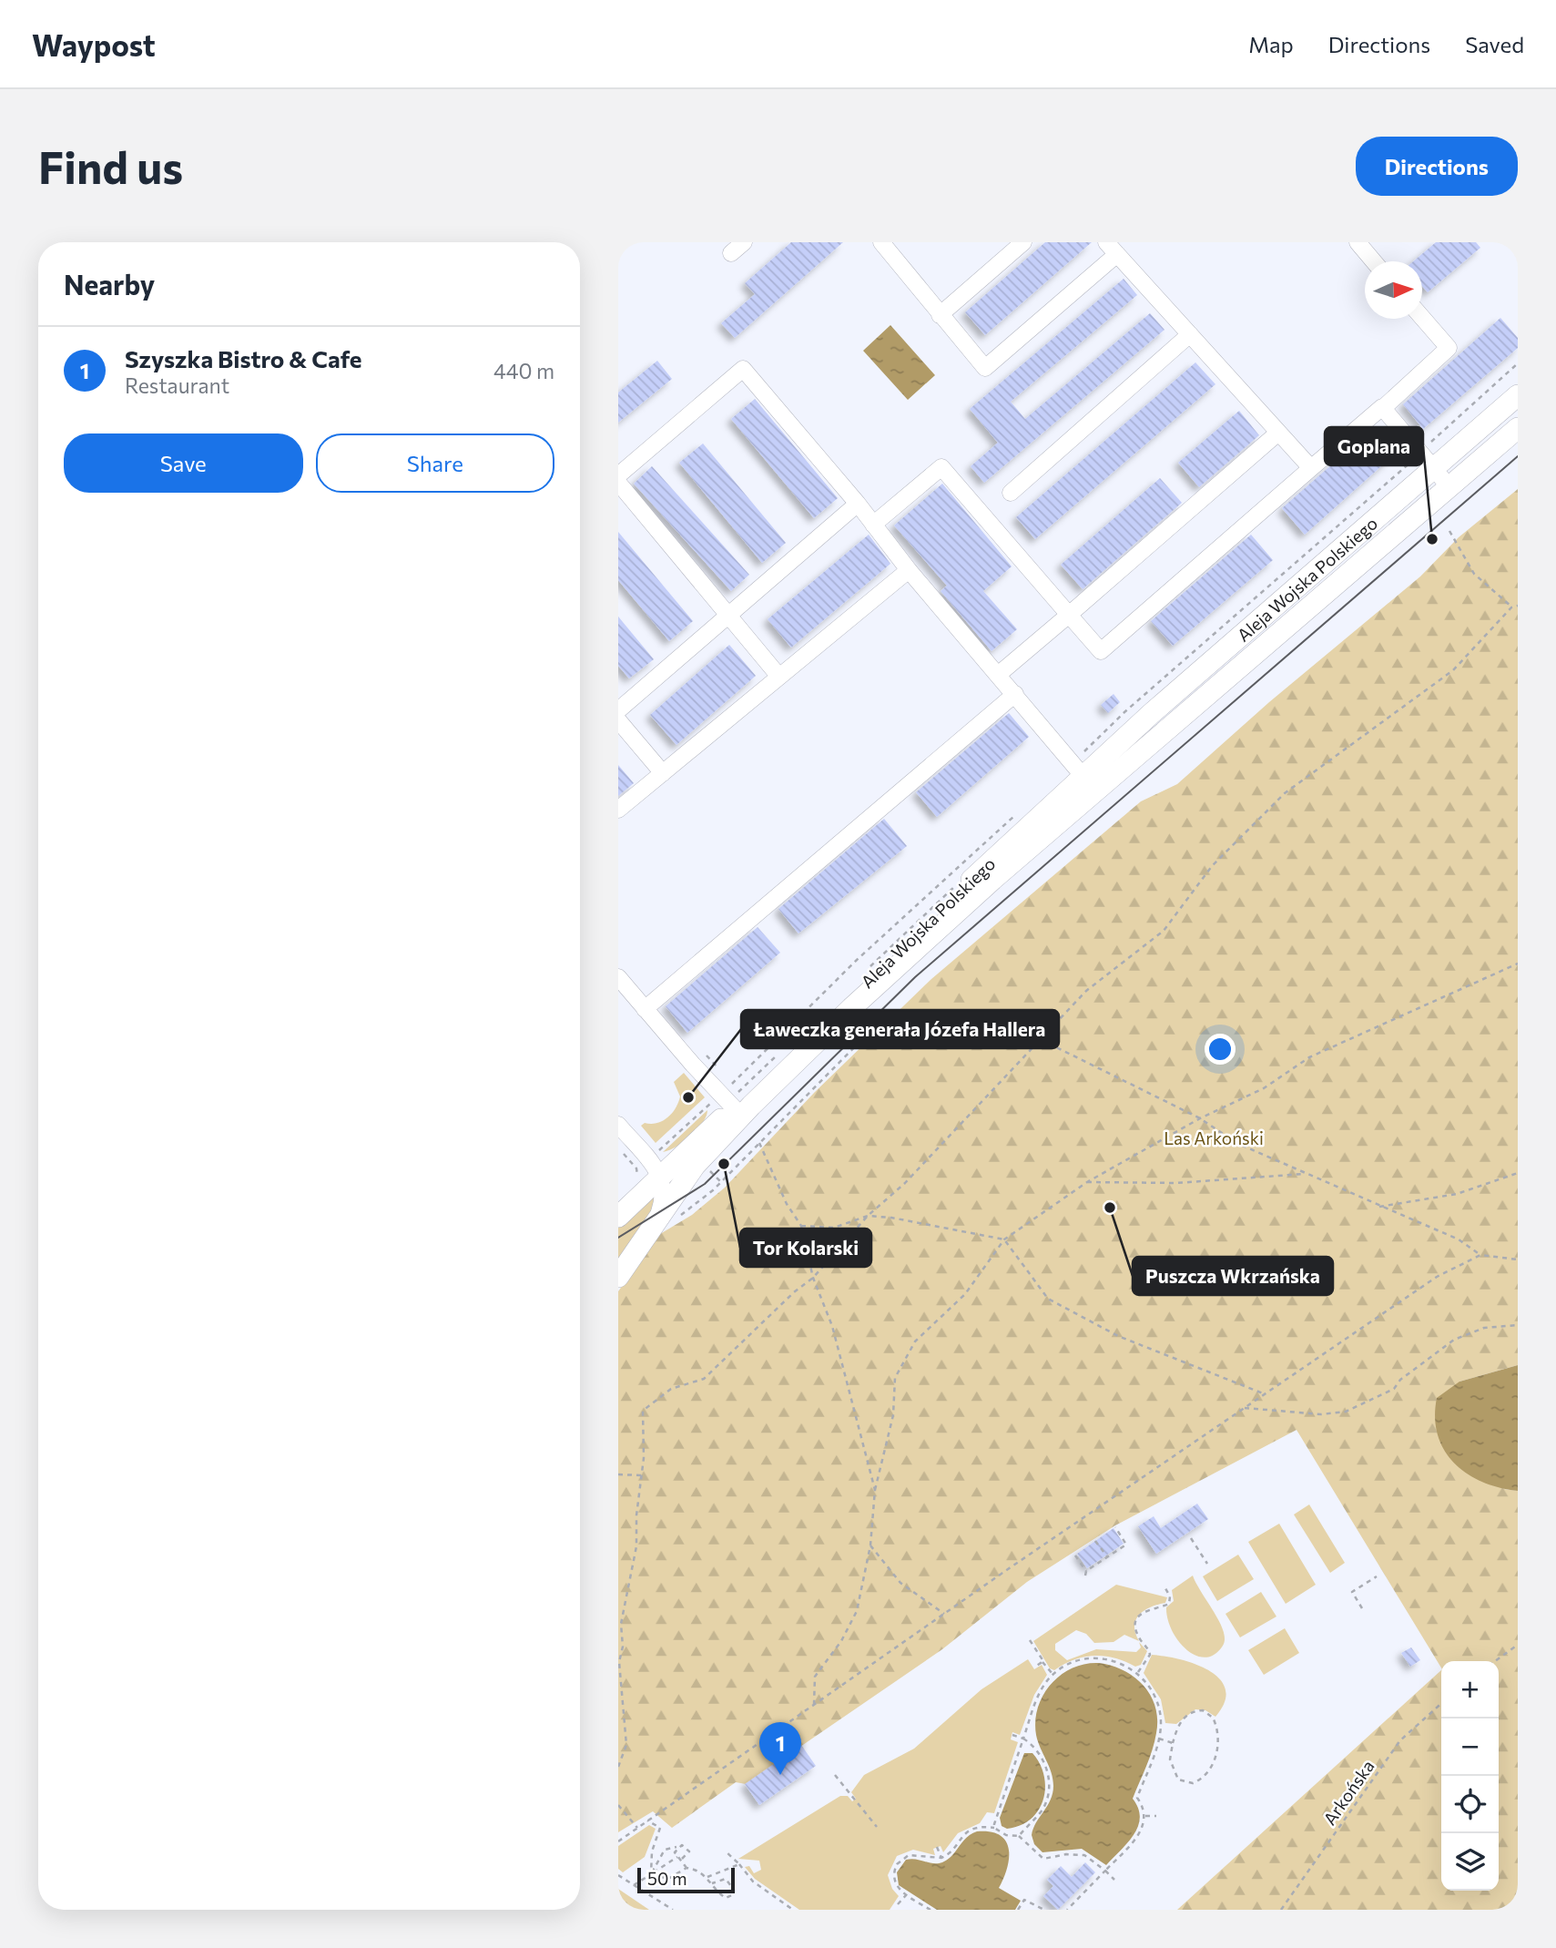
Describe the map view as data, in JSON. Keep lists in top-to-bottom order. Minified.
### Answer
{"streets":{"main road":["Aleja Wojska Polskiego"],"path":["Arkońska"]},"parks":["Las Arkoński"],"places":["Goplana","Ławeczka generała Józefa Hallera","Tor Kolarski","Puszcza Wkrzańska"],"scale_bar":"50 m","north":"right","page":{"header":"Waypost","nav":["Map","Directions","Saved"],"buttons":["Directions",["Save","Share"]],"title":"Find us","heading":"Nearby","list":[{"mark":"1","name":"Szyszka Bistro & Cafe","note":"Restaurant","value":"440 m"}],"map_buttons":["+","−"],"pins":"1","scale":"50 m"}}
